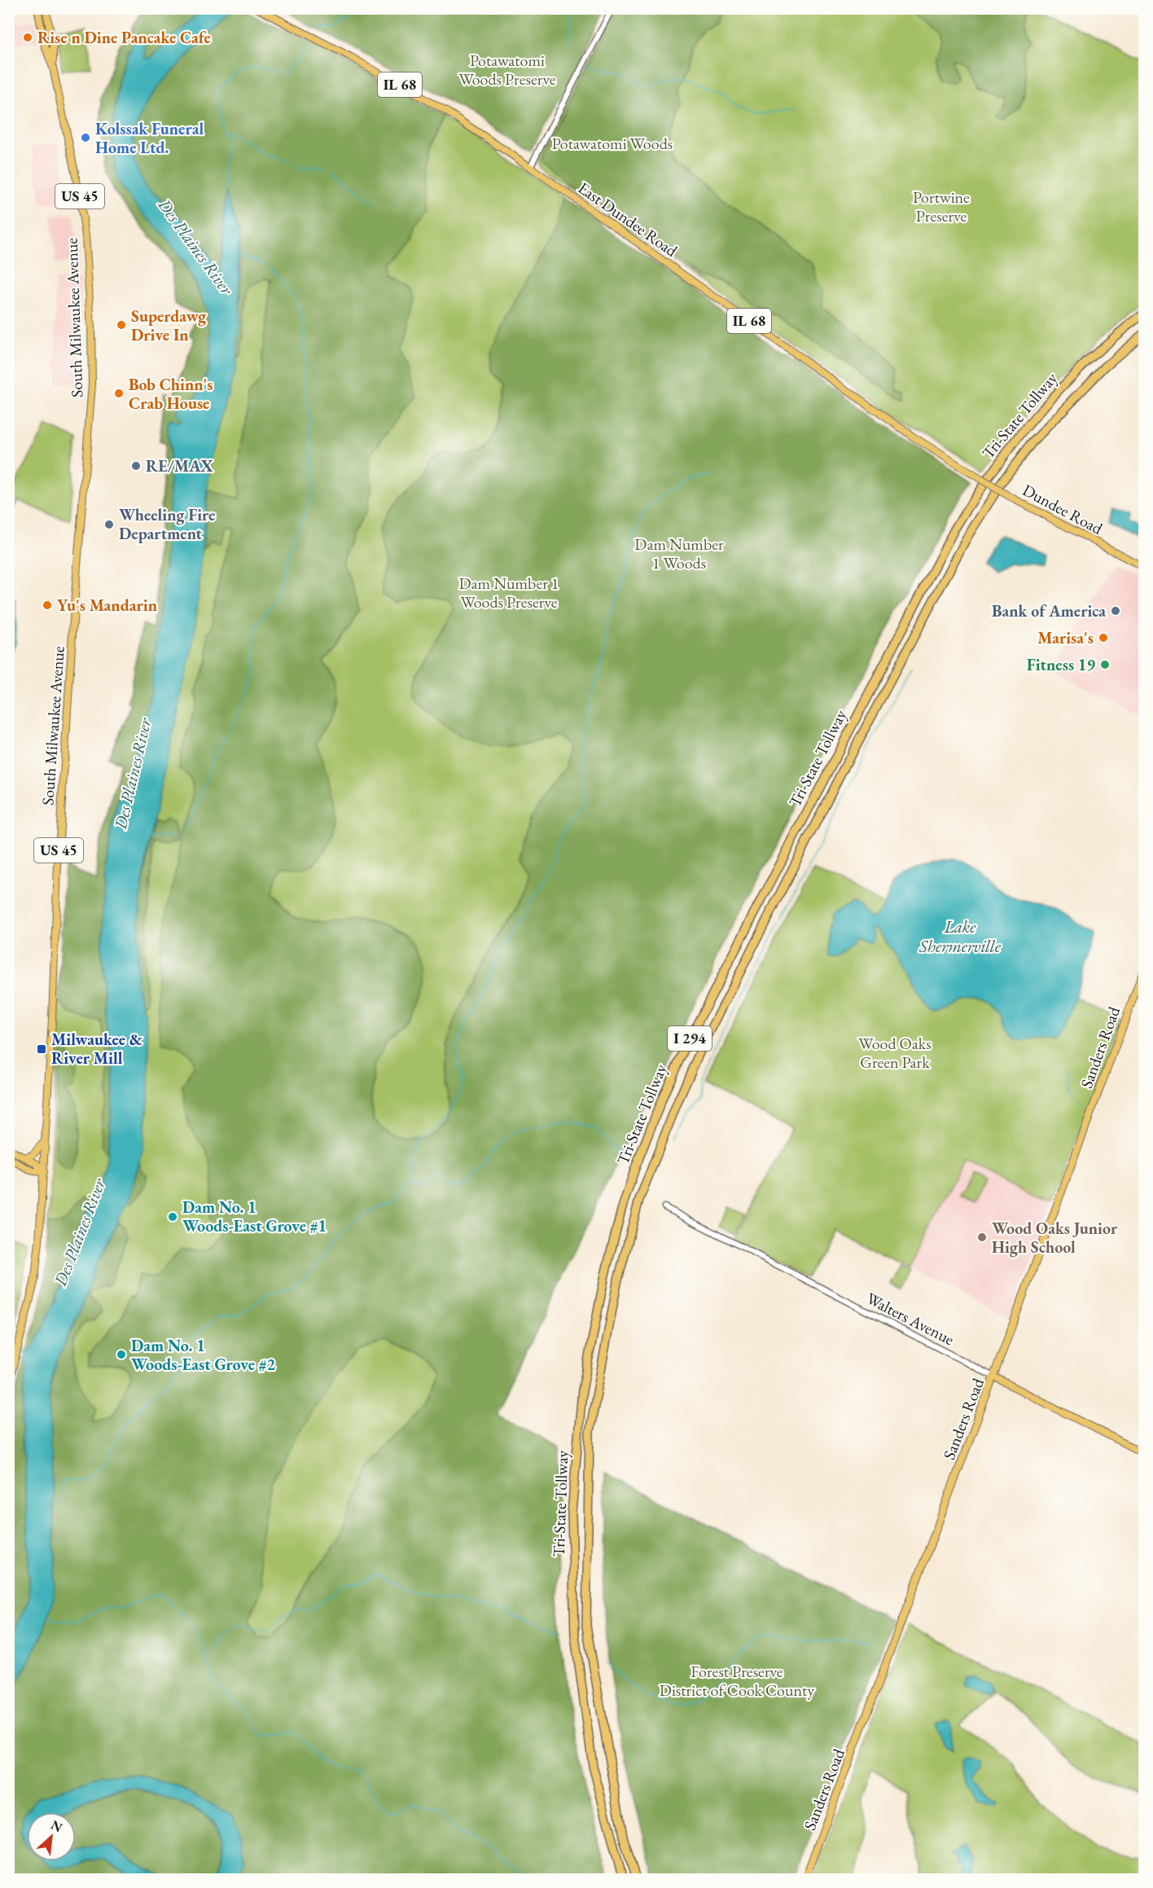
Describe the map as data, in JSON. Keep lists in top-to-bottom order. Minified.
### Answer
{"streets":{"highway":["Tri-State Tollway","I 294"],"main road":["IL 68","US 45","East Dundee Road","South Milwaukee Avenue","Dundee Road","Sanders Road","Walters Avenue"]},"crossings":[["East Dundee Road","Dundee Road"],["Sanders Road","Walters Avenue"]],"water":["Des Plaines River","Lake Shermerville"],"parks":["Potawatomi Woods Preserve","Potawatomi Woods","Portwine Preserve","Dam Number 1 Woods","Dam Number 1 Woods Preserve","Wood Oaks Green Park","Forest Preserve District of Cook County"],"places":{"other":["Rise n Dine Pancake Cafe","Kolssak Funeral Home Ltd.","Superdawg Drive In","Bob Chinn's Crab House","RE/MAX","Wheeling Fire Department","Yu's Mandarin","Bank of America","Marisa's","Fitness 19","Dam No. 1 Woods-East Grove #1","Wood Oaks Junior High School","Dam No. 1 Woods-East Grove #2"],"transit":["Milwaukee & River Mill"]},"north":"top right"}
